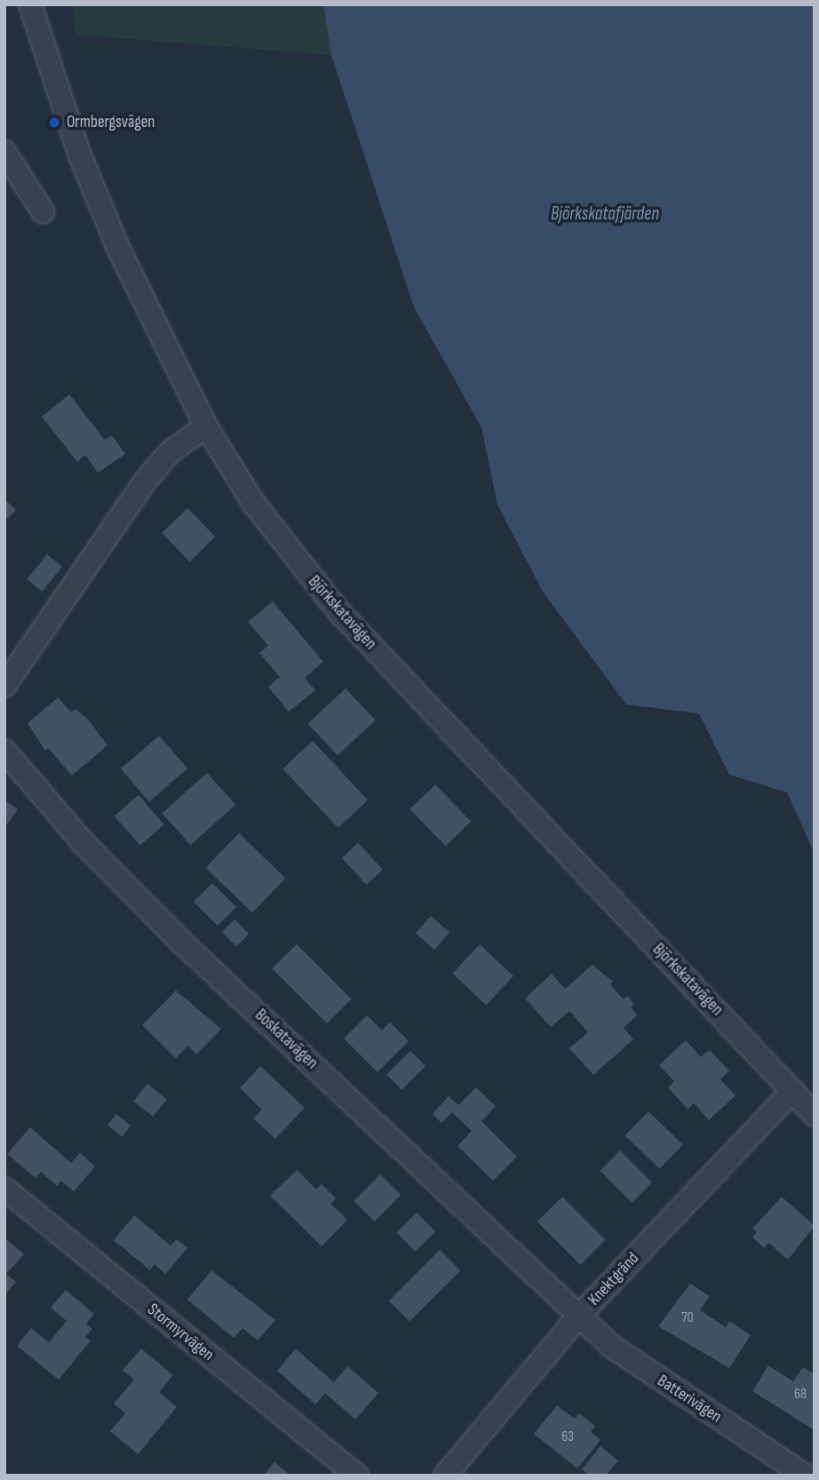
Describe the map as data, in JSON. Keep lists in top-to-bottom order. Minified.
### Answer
{"streets":{"street":["Björkskatavägen","Boskatavägen","Knektgränd","Stormyrvägen","Batterivägen"]},"crossings":[["Björkskatavägen","Knektgränd"],["Boskatavägen","Knektgränd"],["Boskatavägen","Batterivägen"],["Knektgränd","Batterivägen"]],"water":["Björkskatafjärden"],"places":["Ormbergsvägen"],"house_numbers":["70","68","63"]}
